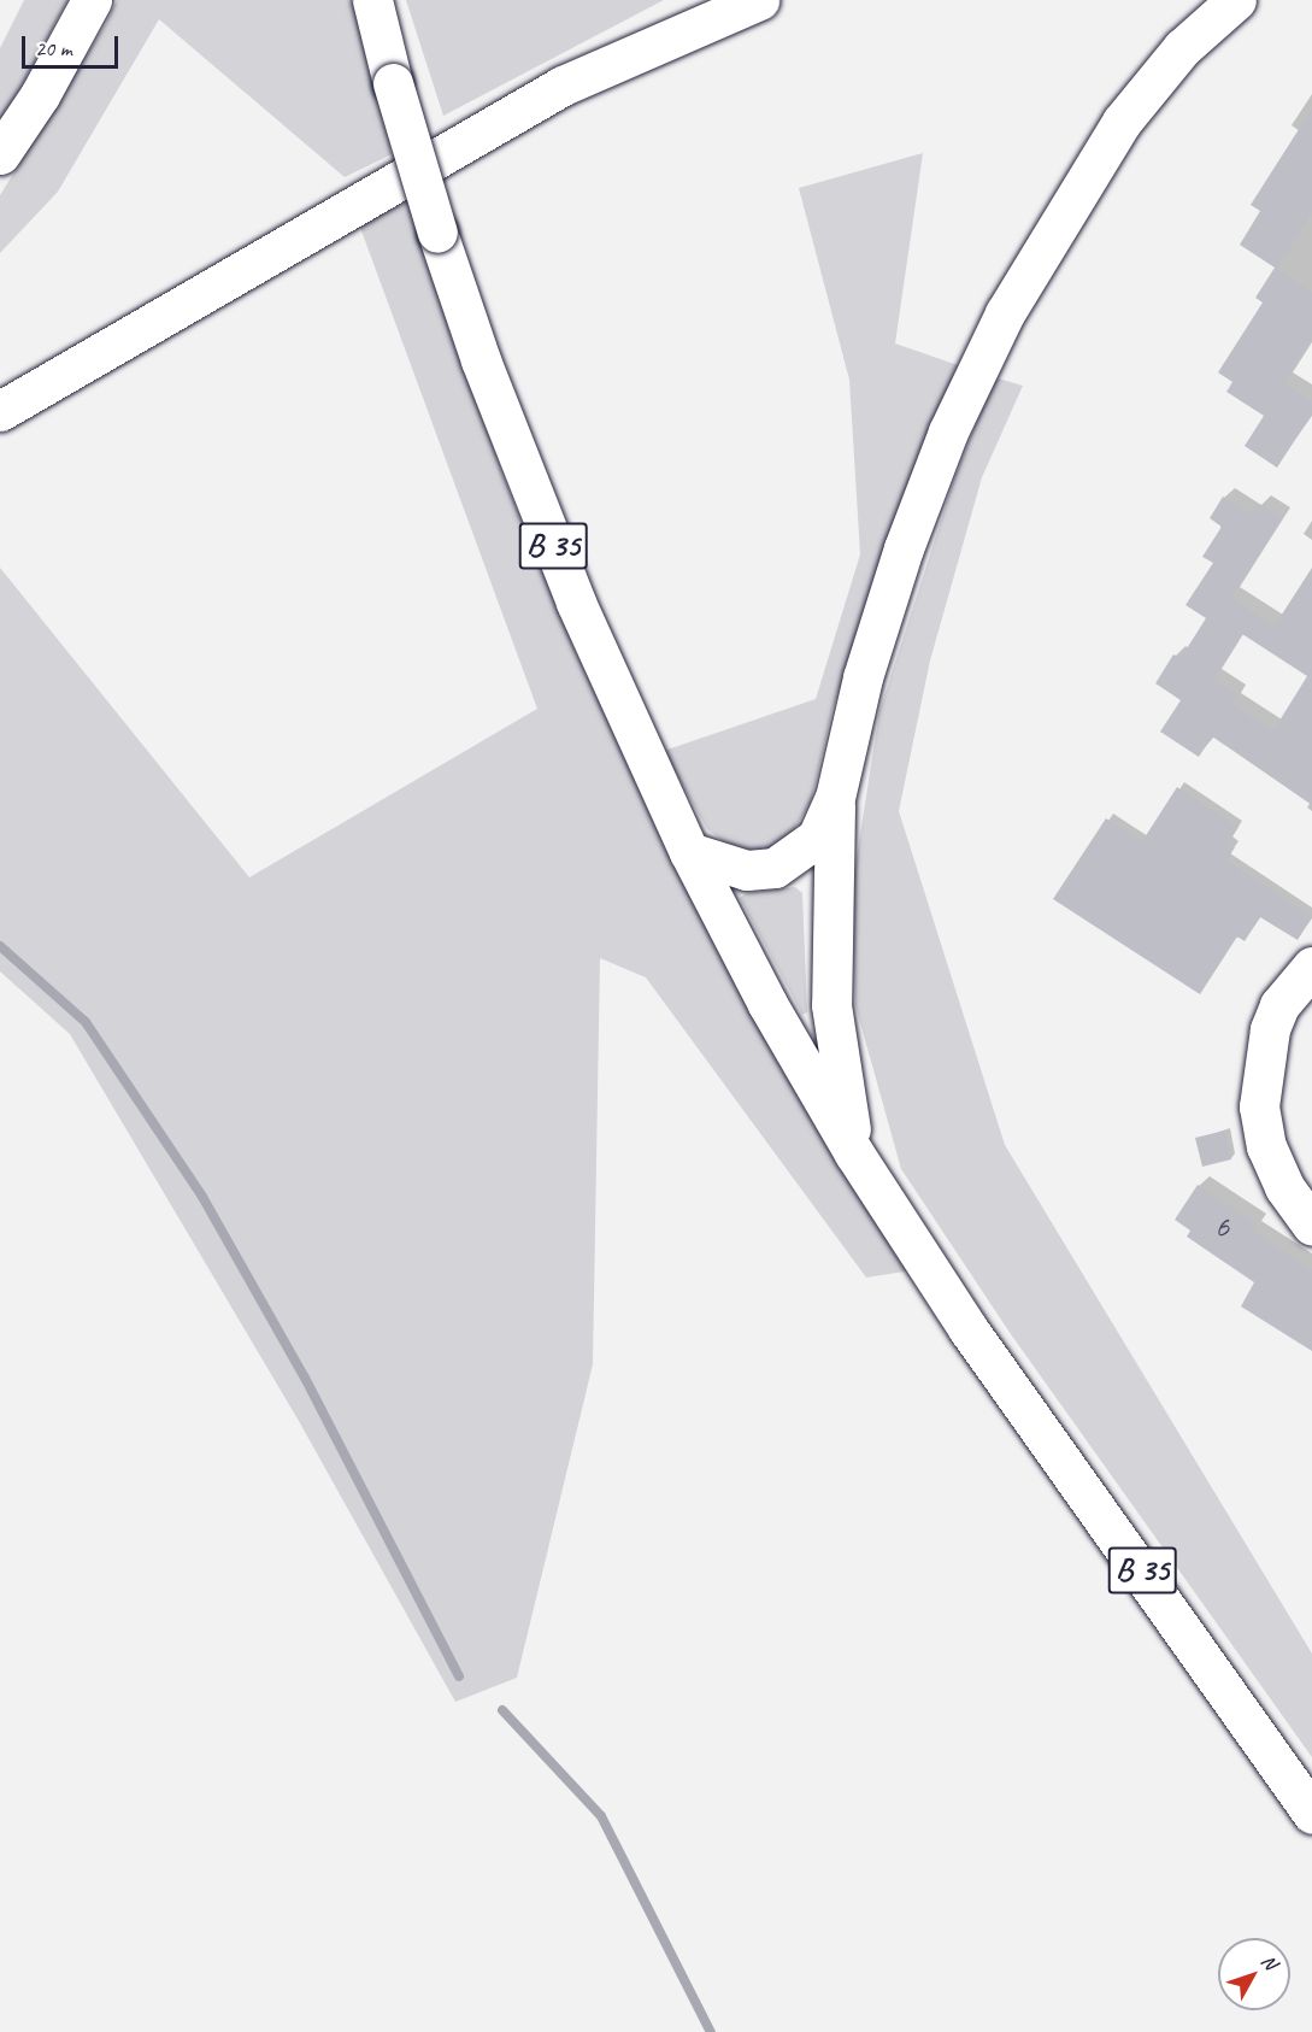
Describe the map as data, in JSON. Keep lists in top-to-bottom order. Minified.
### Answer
{"streets":{"main road":["B 35"]},"house_numbers":["6"],"scale_bar":"20 m","north":"top right"}
